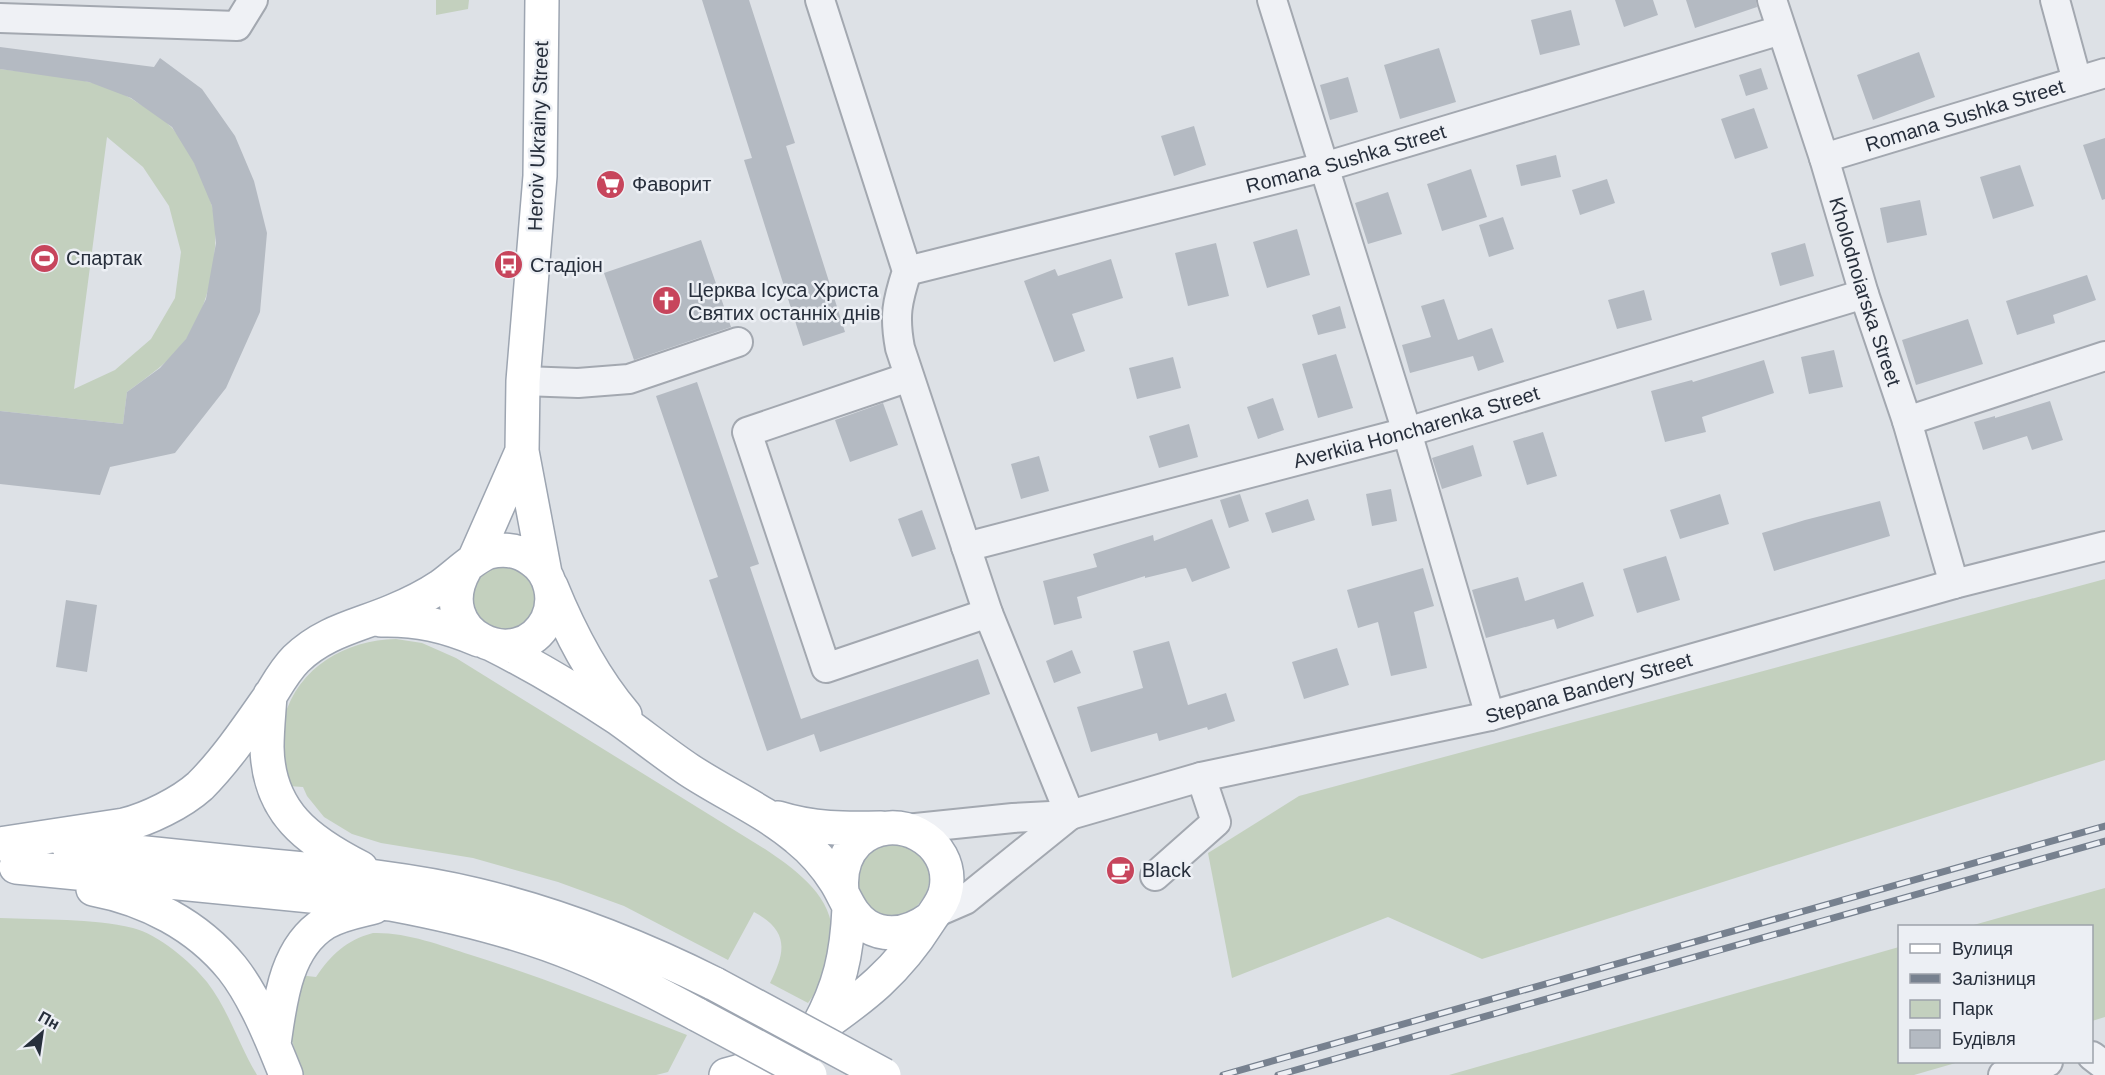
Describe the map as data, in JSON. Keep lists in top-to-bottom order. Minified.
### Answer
{"streets":{"main road":["Heroiv Ukrainy Street"],"street":["Romana Sushka Street","Kholodnoiarska Street","Averkiia Honcharenka Street","Stepana Bandery Street"]},"crossings":[["Romana Sushka Street","Kholodnoiarska Street"],["Kholodnoiarska Street","Averkiia Honcharenka Street"],["Kholodnoiarska Street","Stepana Bandery Street"]],"places":{"supermarket":["Фаворит"],"sports":["Спартак"],"bus stop":["Стадіон"],"church":["Церква Ісуса Христа Святих останніх днів"],"cafe":["Black"]},"legend":["Вулиця","Залізниця","Парк","Будівля"],"north":"top right"}
